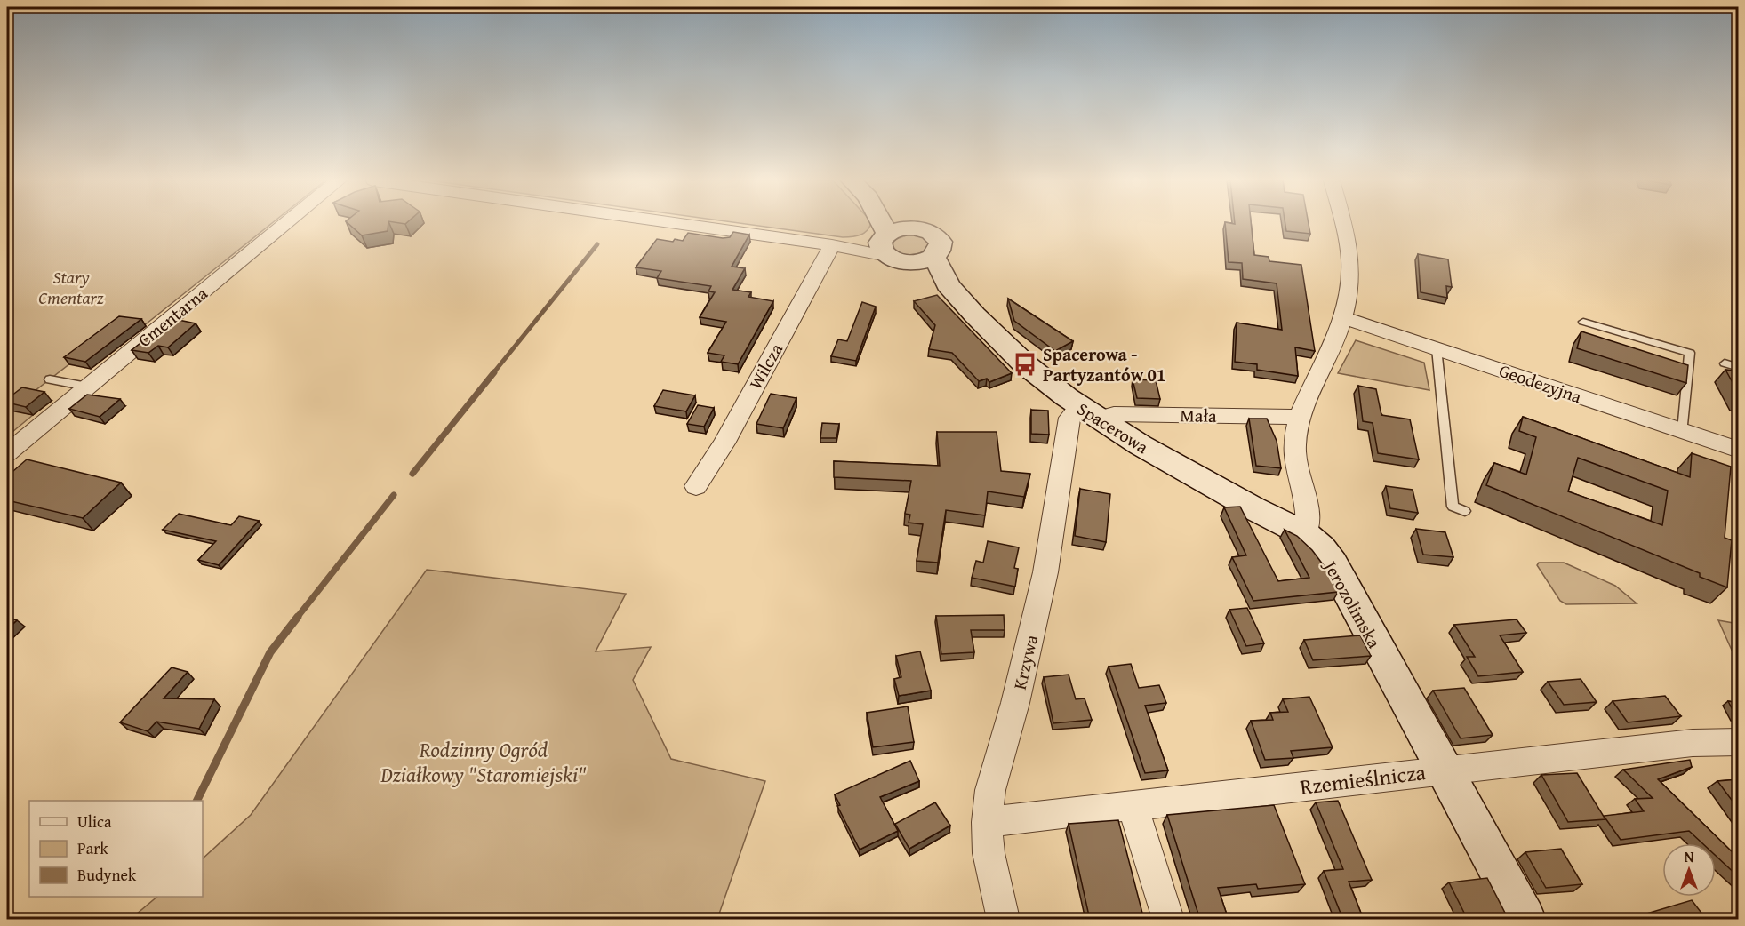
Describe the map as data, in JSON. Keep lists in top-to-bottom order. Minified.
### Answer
{"streets":{"street":["Cmentarna","Wilcza","Geodezyjna","Mała","Spacerowa","Jerozolimska","Krzywa","Rzemieślnicza"]},"crossings":[["Mała","Spacerowa"],["Mała","Krzywa"],["Spacerowa","Jerozolimska"],["Spacerowa","Krzywa"],["Jerozolimska","Rzemieślnicza"],["Krzywa","Rzemieślnicza"]],"parks":["Stary Cmentarz","Rodzinny Ogród Działkowy \"Staromiejski\""],"places":{"bus stop":["Spacerowa - Partyzantów 01"]},"legend":["Ulica","Park","Budynek"],"north":"top"}
